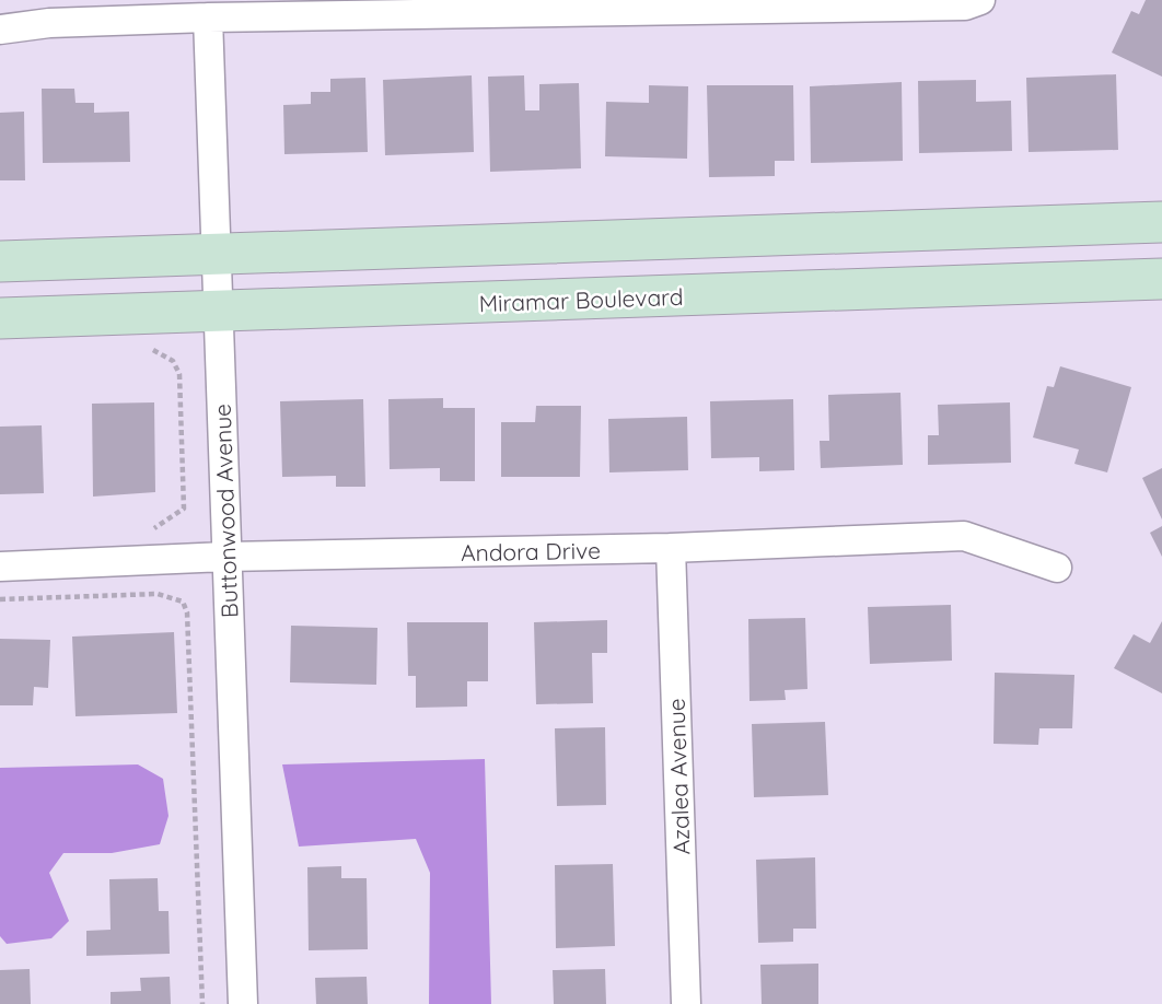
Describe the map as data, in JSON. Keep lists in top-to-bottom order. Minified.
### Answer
{"streets":{"street":["Miramar Boulevard","Buttonwood Avenue","Andora Drive","Azalea Avenue"]},"crossings":[["Miramar Boulevard","Buttonwood Avenue"],["Buttonwood Avenue","Andora Drive"],["Andora Drive","Azalea Avenue"]]}
